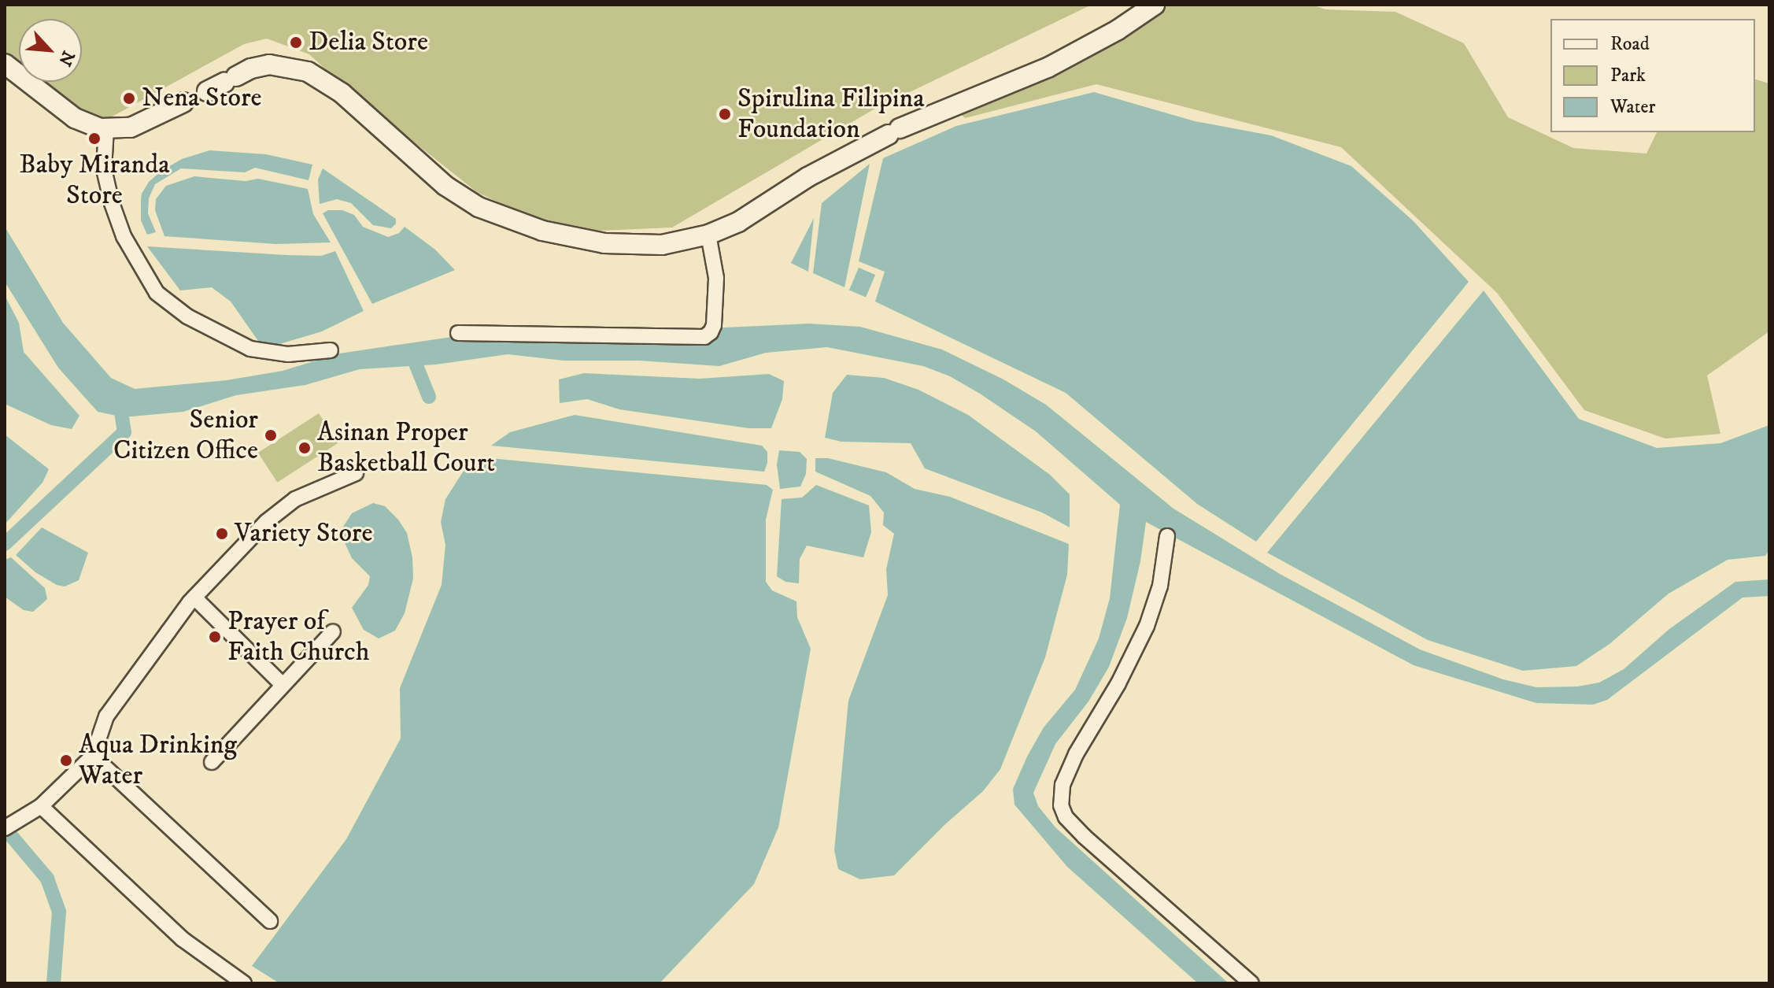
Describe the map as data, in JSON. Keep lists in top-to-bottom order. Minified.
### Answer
{"places":["Delia Store","Nena Store","Spirulina Filipina Foundation","Baby Miranda Store","Senior Citizen Office","Asinan Proper Basketball Court","Variety Store","Prayer of Faith Church","Aqua Drinking Water"],"legend":["Road","Park","Water"],"north":"bottom right"}
